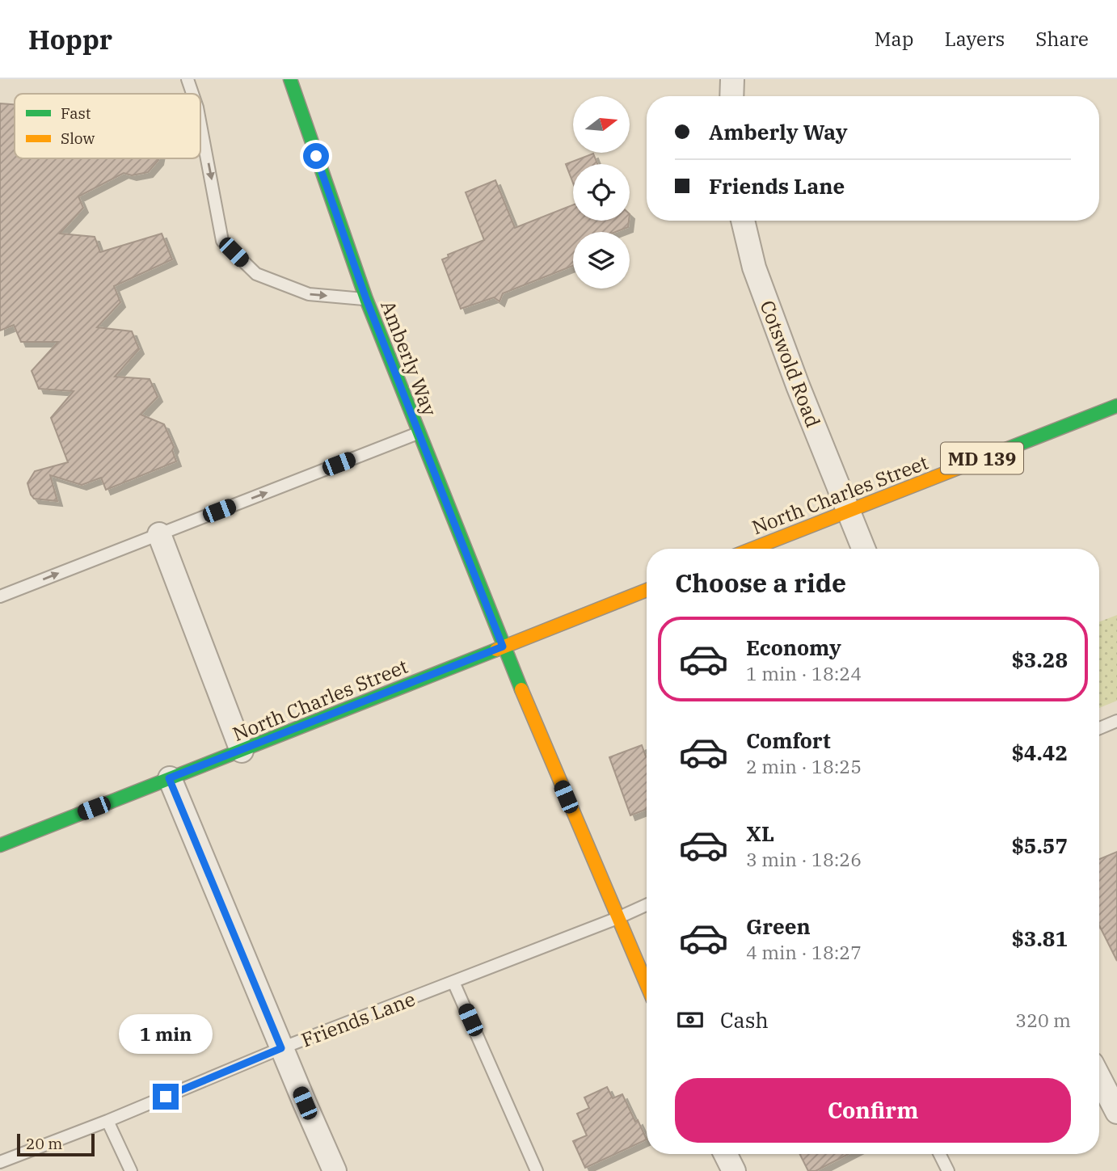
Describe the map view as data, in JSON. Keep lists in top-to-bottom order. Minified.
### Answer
{"streets":{"main road":["Amberly Way","MD 139","North Charles Street"],"street":["Cotswold Road"],"lane":["Friends Lane"]},"crossings":[["Amberly Way","North Charles Street"],["Amberly Way","Friends Lane"],["Cotswold Road","North Charles Street"]],"legend":["Fast","Slow"],"scale_bar":"20 m","north":"right","page":{"header":"Hoppr","nav":["Map","Layers","Share"],"banner":["Amberly Way","Friends Lane"],"heading":"Choose a ride","list":[{"name":"Economy","note":"1 min · 18:24","value":"$3.28"},{"name":"Comfort","note":"2 min · 18:25","value":"$4.42"},{"name":"XL","note":"3 min · 18:26","value":"$5.57"},{"name":"Green","note":"4 min · 18:27","value":"$3.81"}],"pay":["Cash","320 m"],"bubble":"1 min","buttons":"Confirm","scale":"20 m"}}
